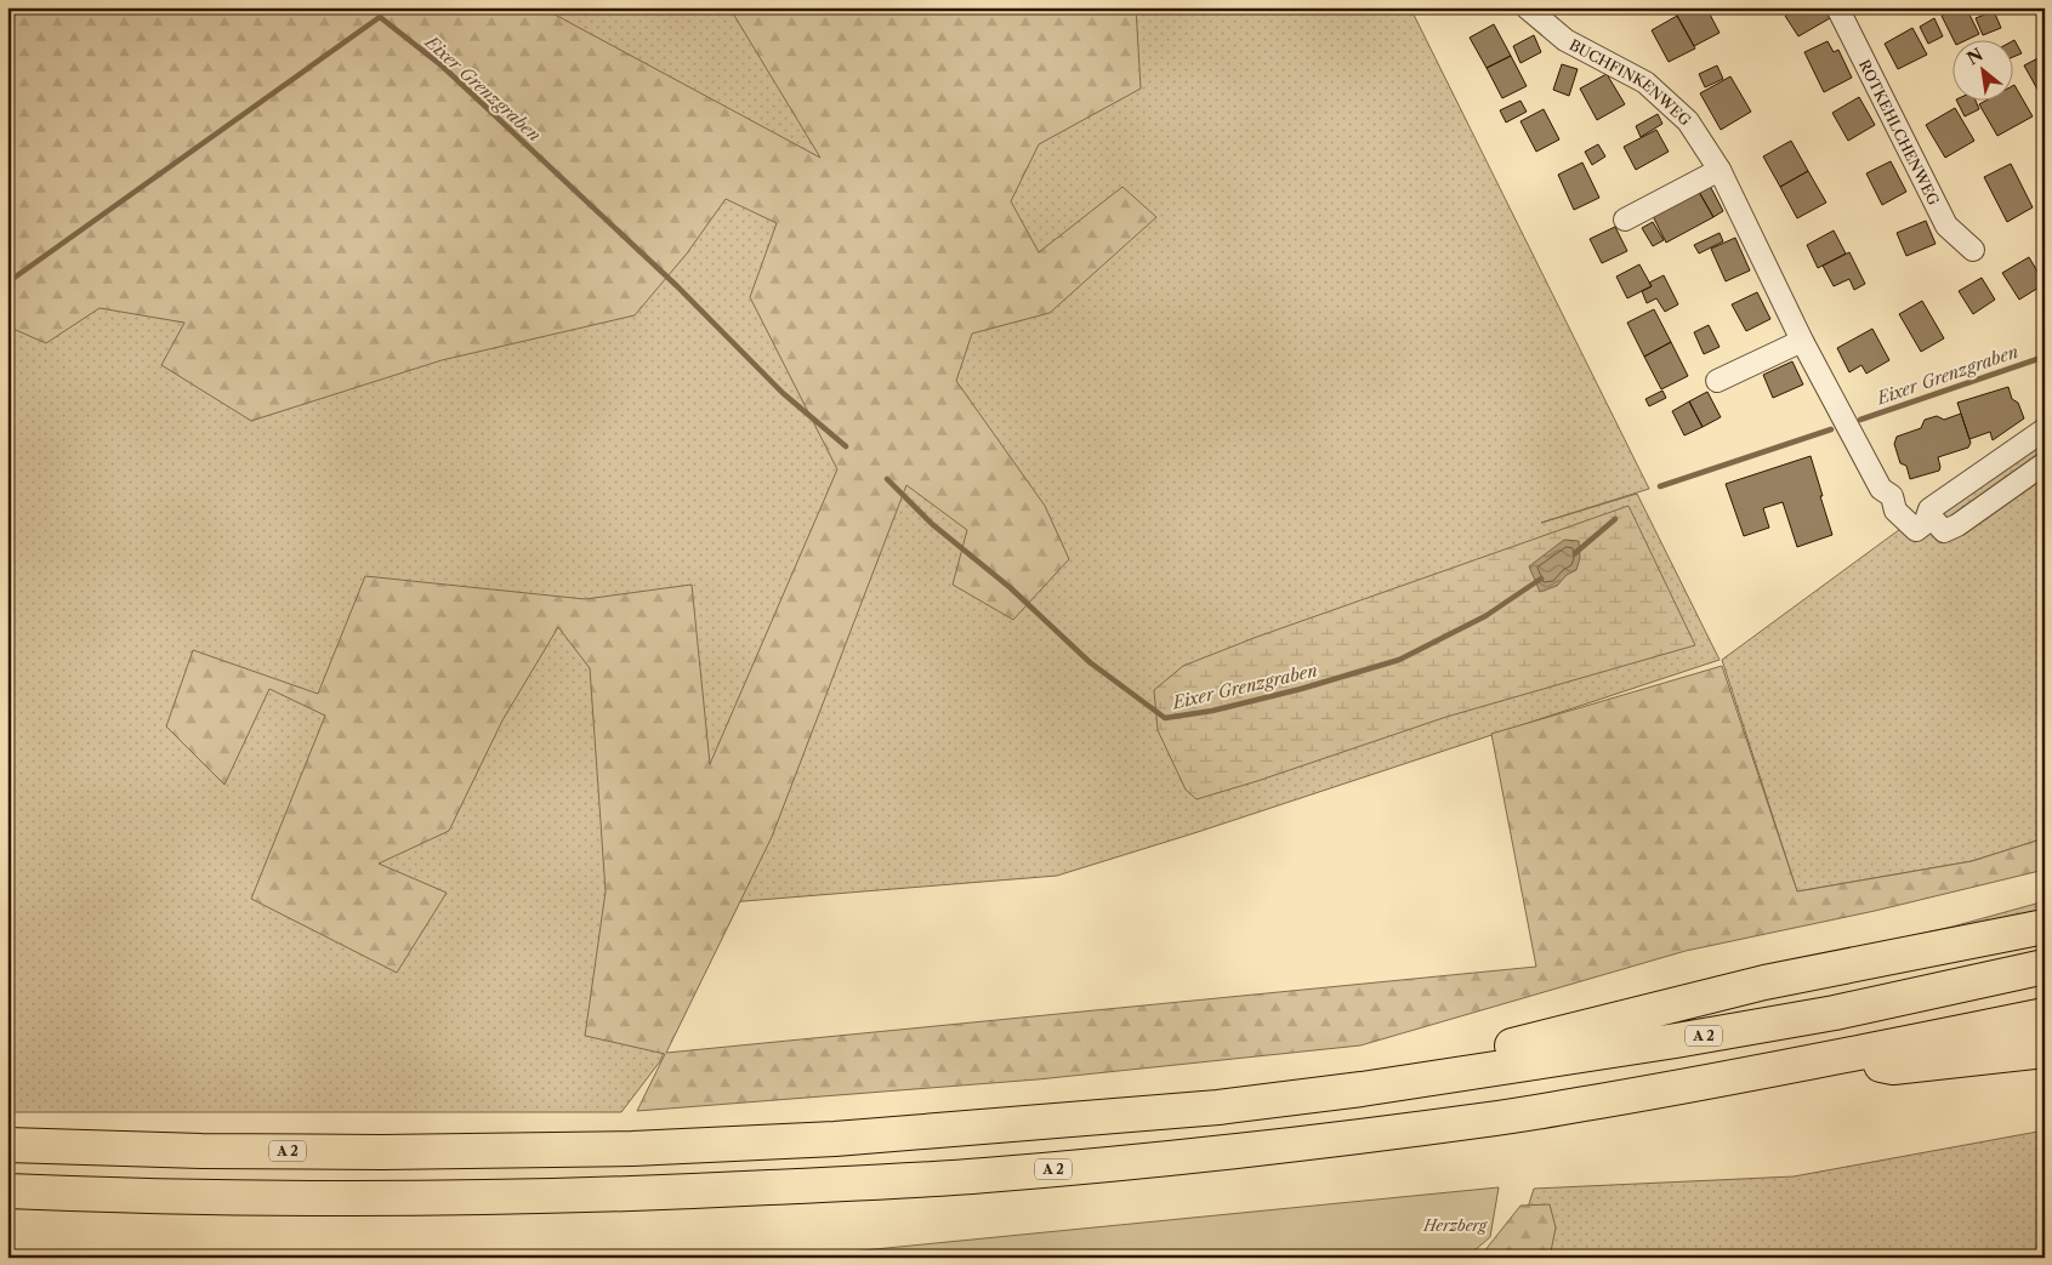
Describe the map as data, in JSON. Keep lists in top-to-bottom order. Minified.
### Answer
{"streets":{"highway":["A 2"],"street":["BUCHFINKENWEG","ROTKEHLCHENWEG"]},"water":["Eixer Grenzgraben"],"parks":["Herzberg"],"north":"top left"}
